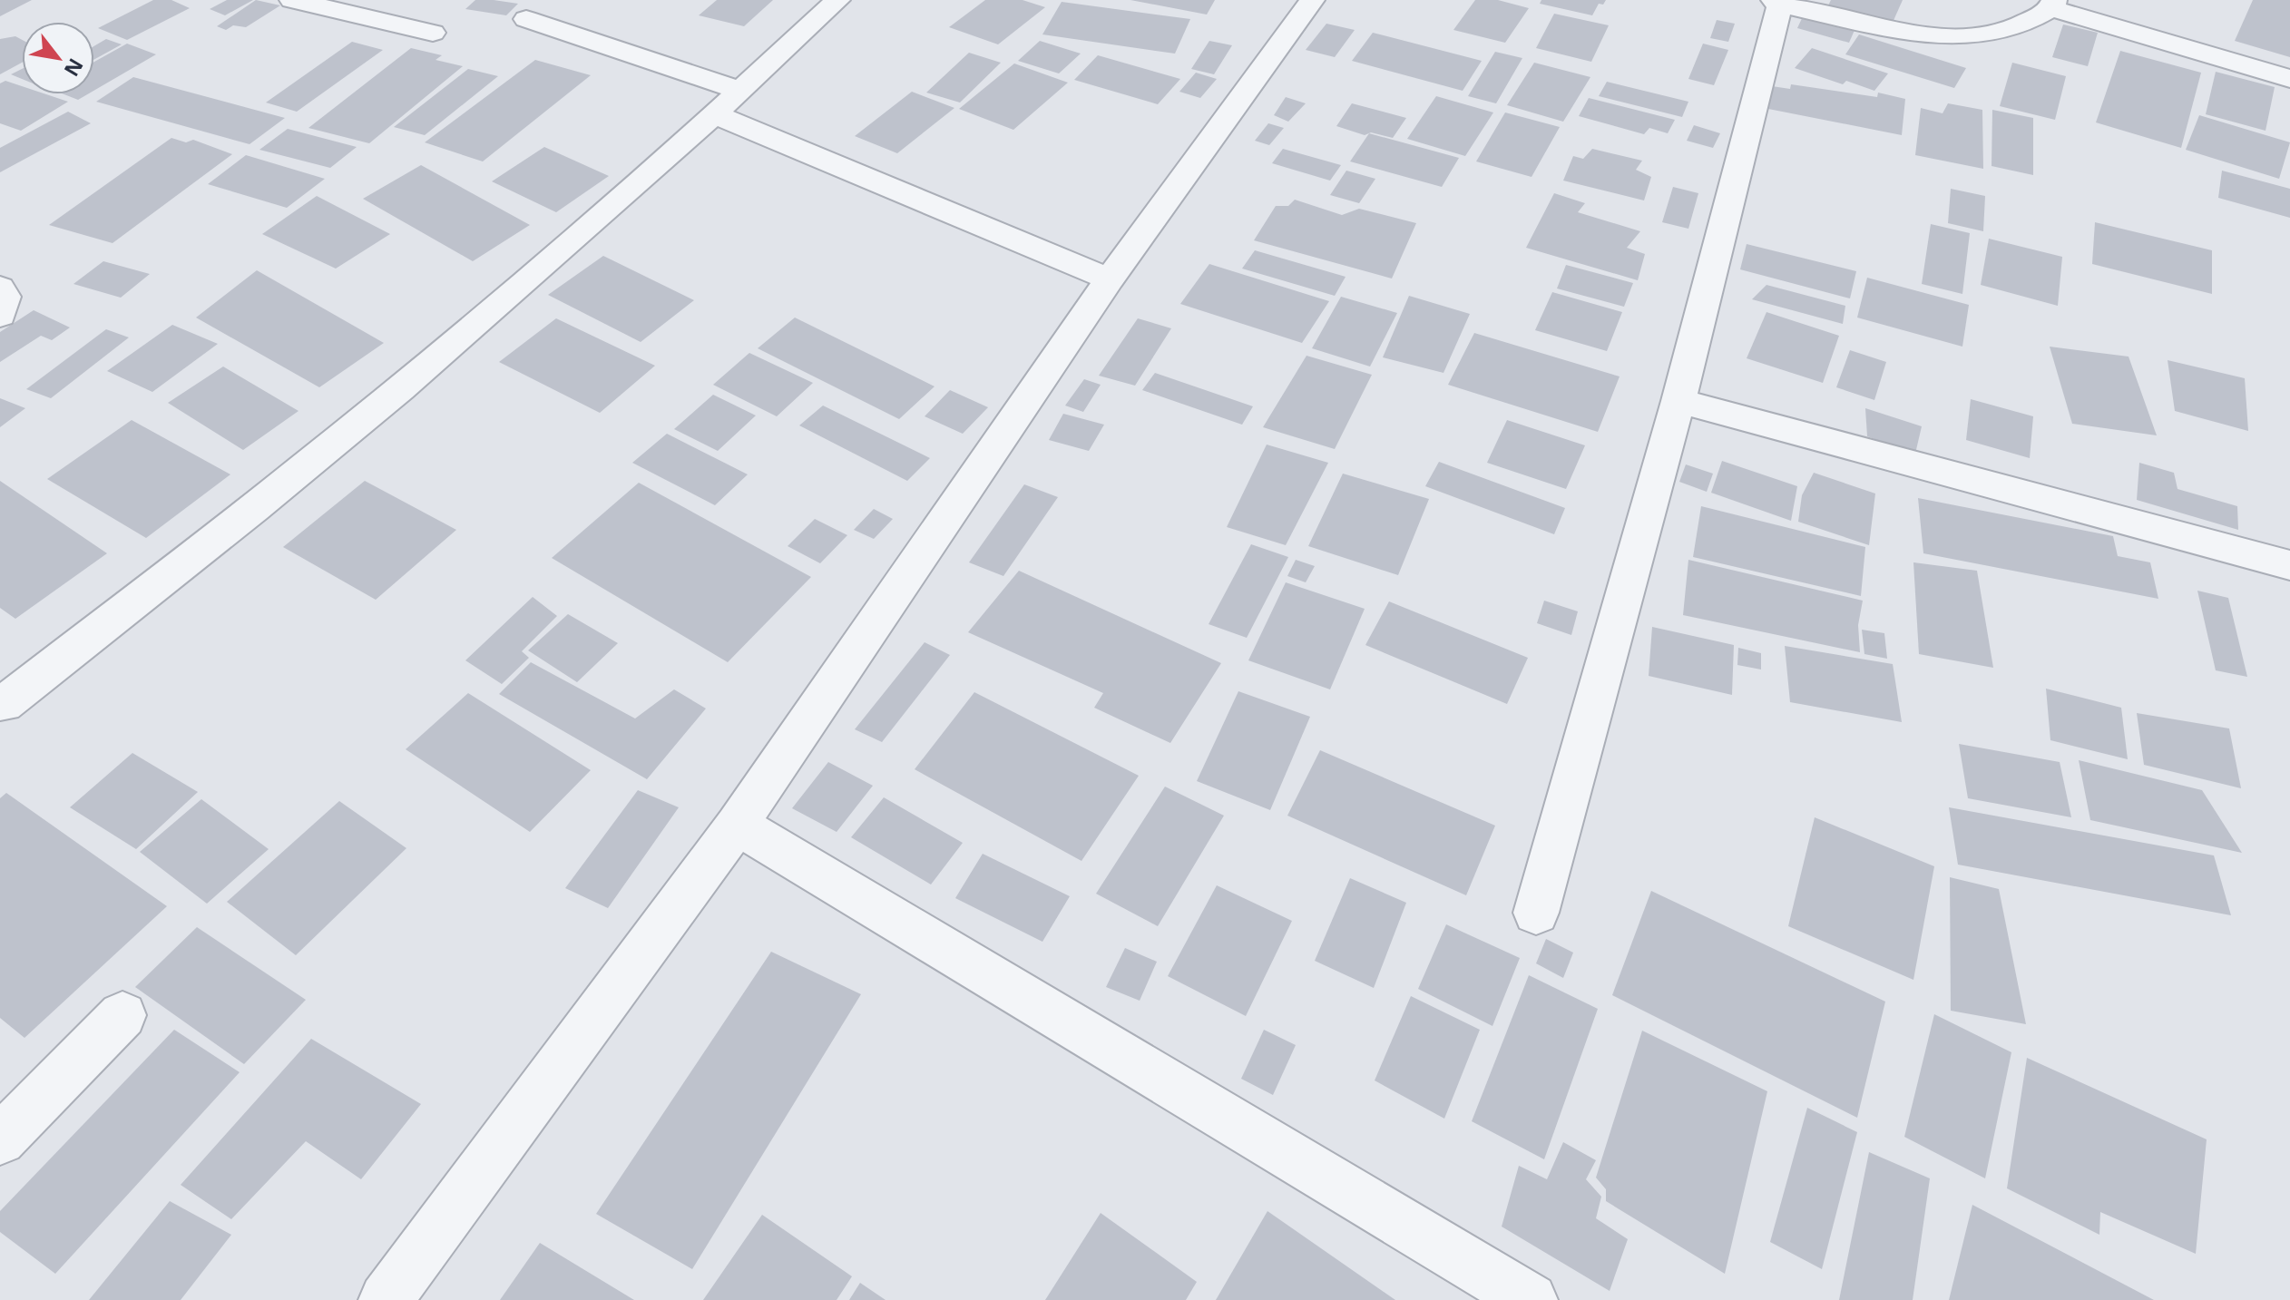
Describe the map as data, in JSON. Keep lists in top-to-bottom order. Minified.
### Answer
{"north":"bottom right"}
